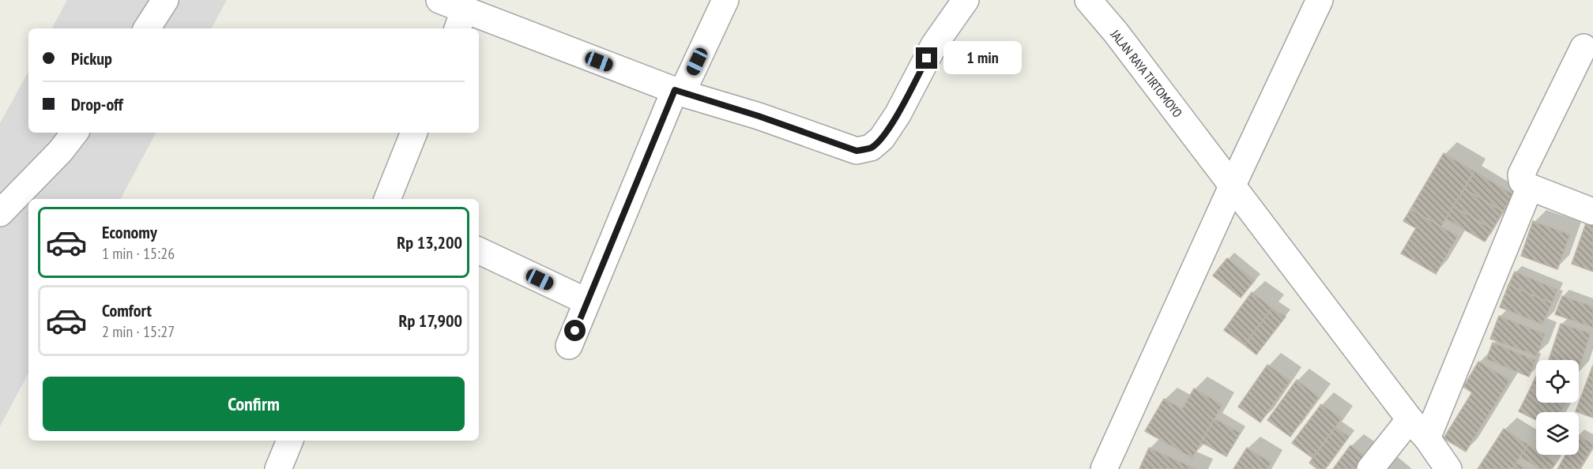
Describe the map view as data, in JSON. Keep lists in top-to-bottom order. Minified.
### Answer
{"streets":{"street":["JALAN RAYA TIRTOMOYO"]},"page":{"banner":["Pickup","Drop-off"],"bubble":"1 min","list":[{"name":"Economy","note":"1 min · 15:26","value":"Rp 13,200"},{"name":"Comfort","note":"2 min · 15:27","value":"Rp 17,900"}],"buttons":"Confirm"}}
